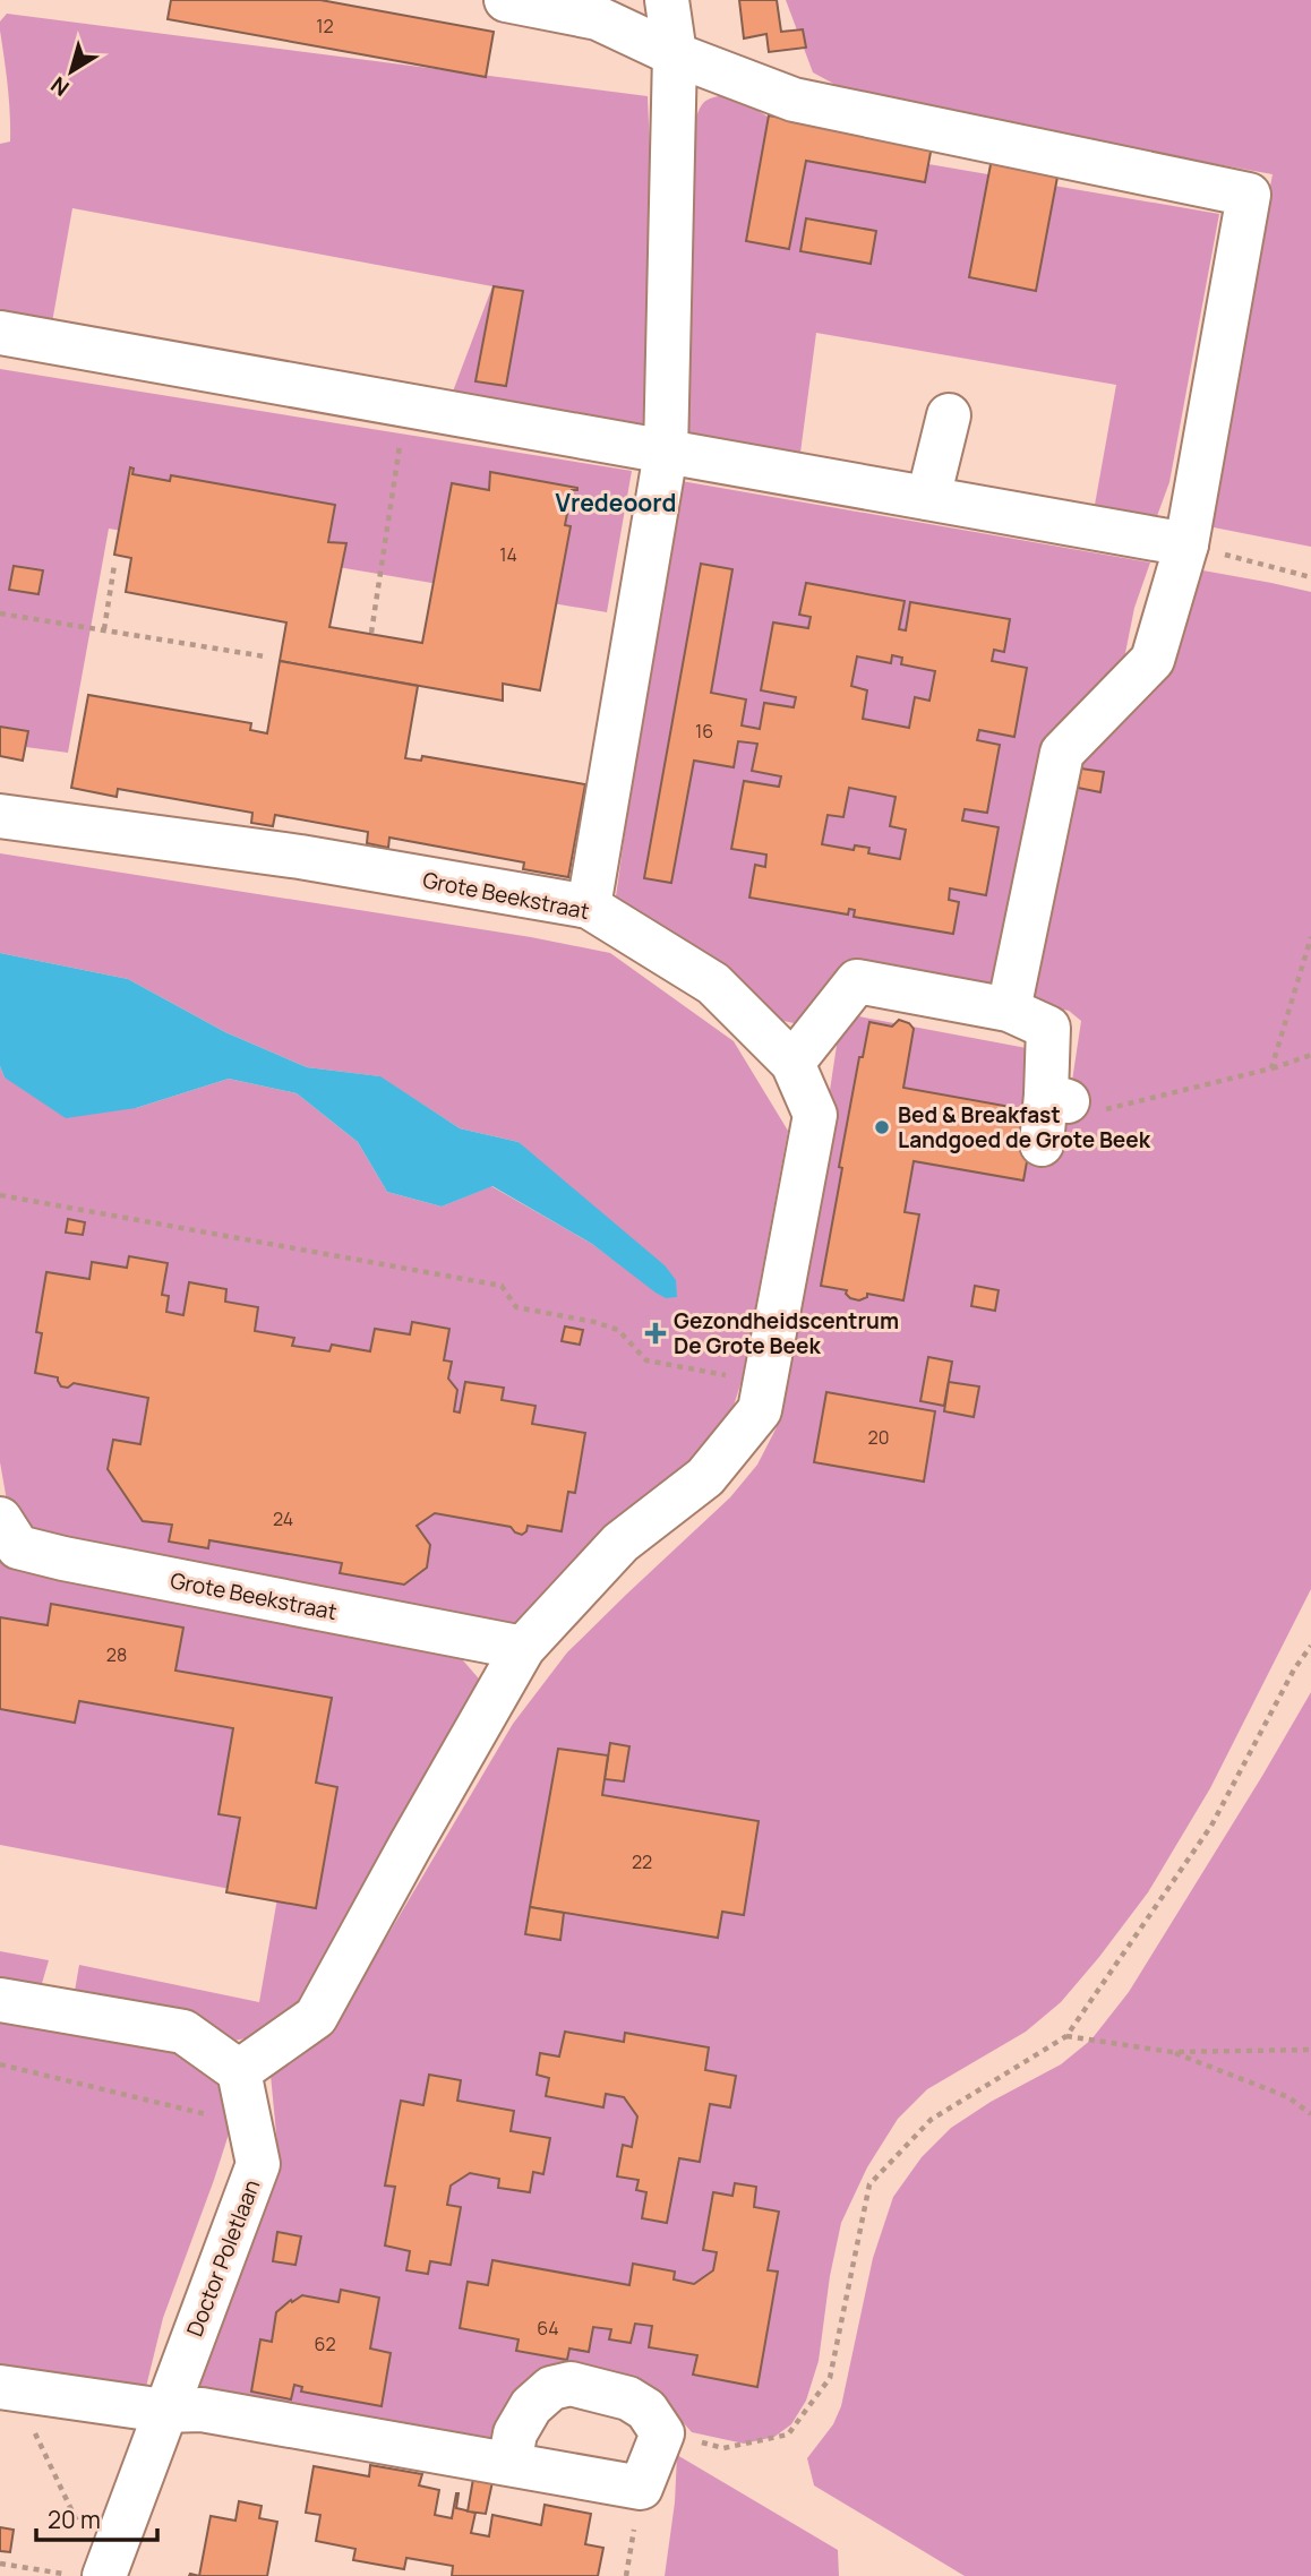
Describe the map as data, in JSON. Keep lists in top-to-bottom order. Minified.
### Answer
{"streets":{"lane":["Grote Beekstraat","Doctor Poletlaan"]},"crossings":[["Grote Beekstraat","Doctor Poletlaan"]],"districts":["Vredeoord"],"places":{"other":["Bed & Breakfast Landgoed de Grote Beek"],"health":["Gezondheidscentrum De Grote Beek"]},"house_numbers":["12","14","16","20","24","28","22","64","62"],"scale_bar":"20 m","north":"bottom left"}
